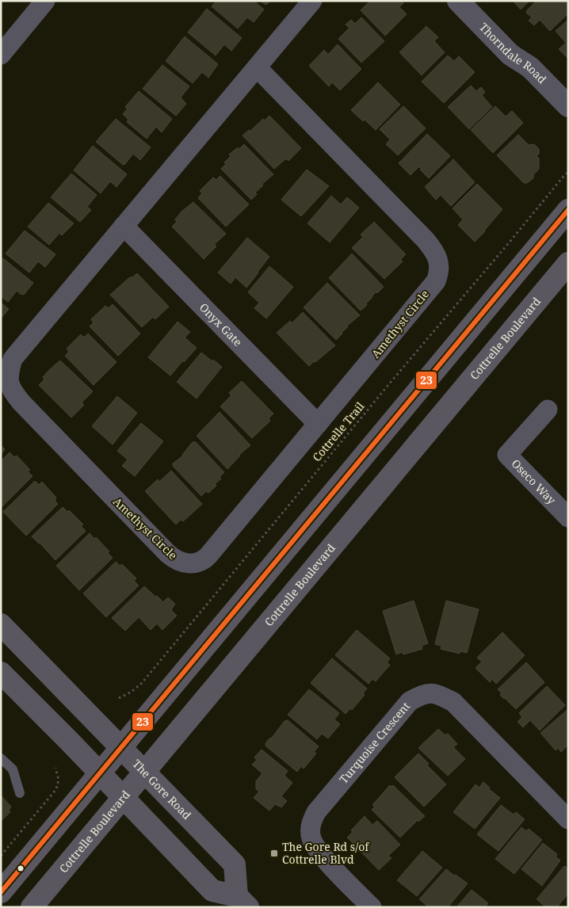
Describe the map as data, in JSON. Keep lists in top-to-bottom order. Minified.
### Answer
{"streets":{"main road":["Cottrelle Boulevard","The Gore Road"],"street":["Thorndale Road","Amethyst Circle","Onyx Gate","Oseco Way","Turquoise Crescent"],"path":["Cottrelle Trail"]},"crossings":[["Amethyst Circle","Onyx Gate"],["Cottrelle Boulevard","The Gore Road"]],"places":{"transit":["The Gore Rd s/of Cottrelle Blvd"]},"lines":["transit line 23"]}
